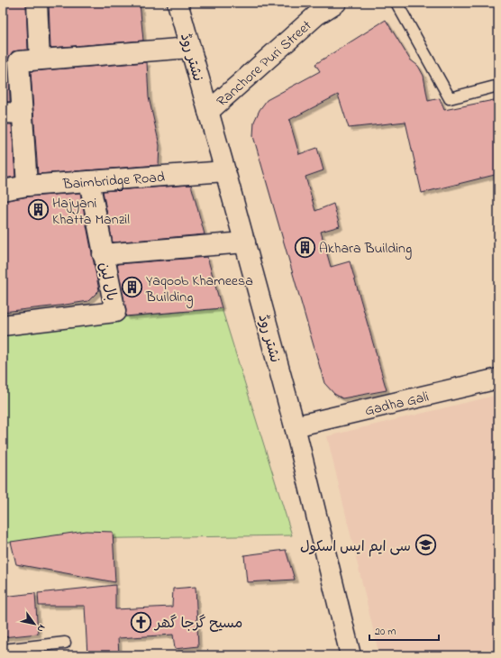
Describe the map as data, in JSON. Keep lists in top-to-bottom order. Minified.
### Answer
{"streets":{"street":["نشتر روڈ","Ranchore Puri Street","Baimbridge Road","بال لین","Gadha Gali"]},"crossings":[["نشتر روڈ","Ranchore Puri Street"],["نشتر روڈ","Baimbridge Road"],["نشتر روڈ","Gadha Gali"],["Baimbridge Road","بال لین"]],"places":{"building":["Hajyani Khatta Manzil","Akhara Building","Yaqoob Khameesa Building"],"school or university":["سی ایم ایس اسکول"],"church":["مسیح گرجا گھر"]},"scale_bar":"20 m","north":"bottom right"}
